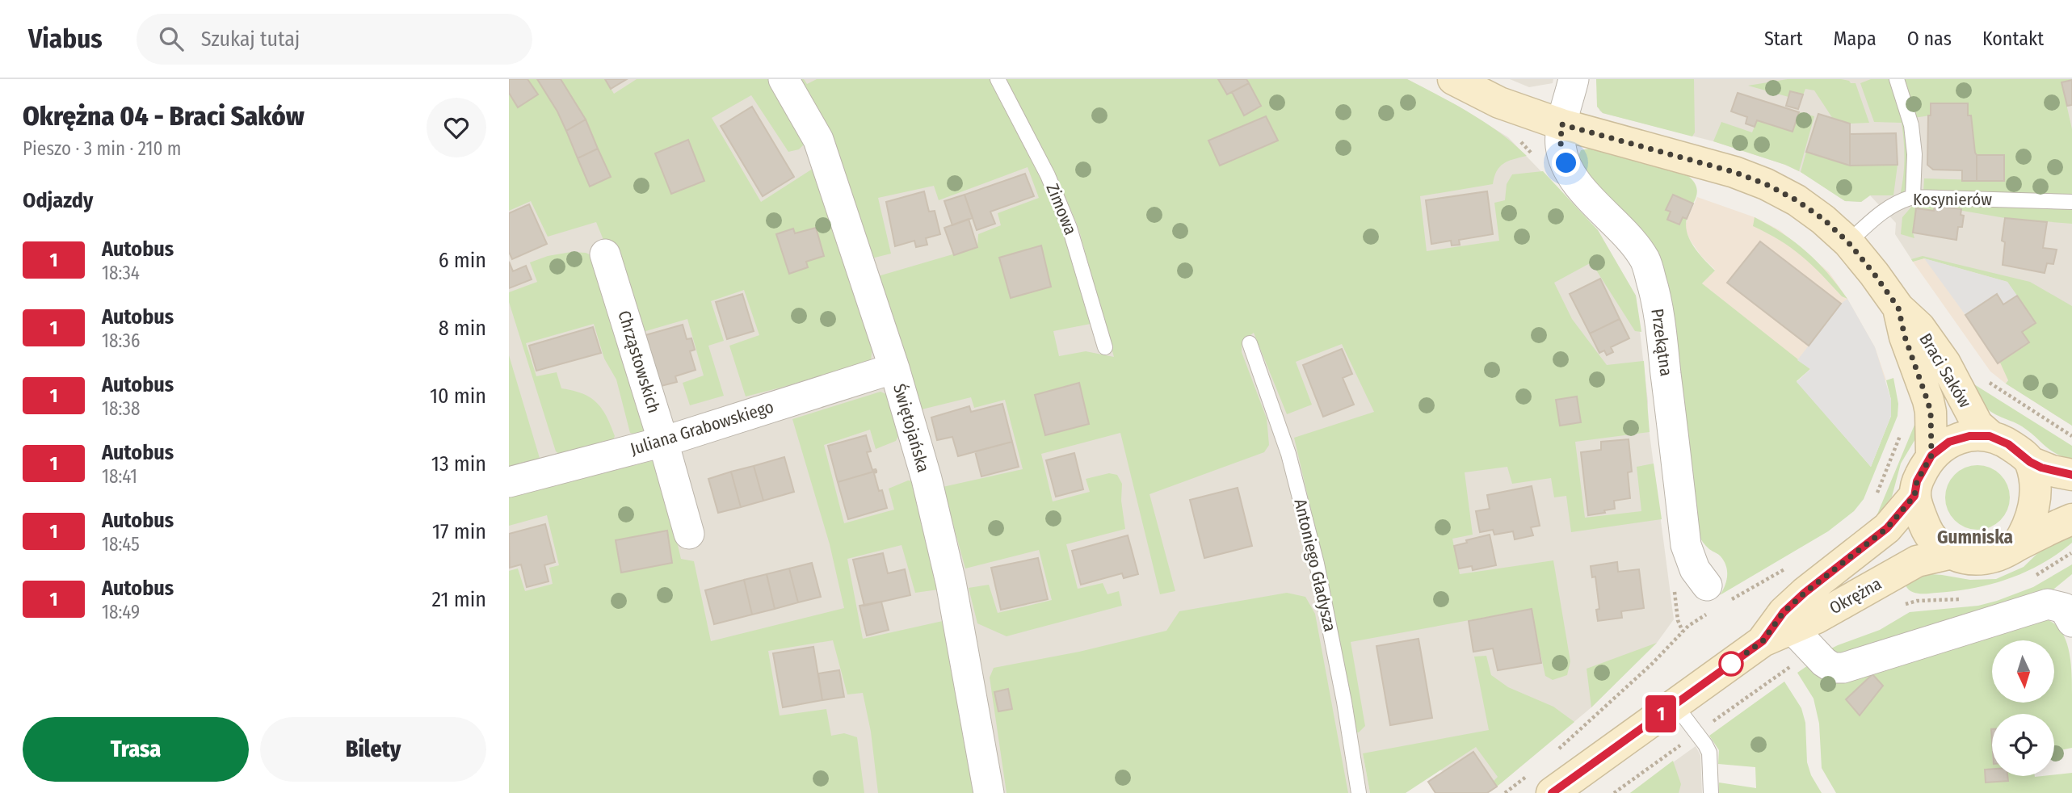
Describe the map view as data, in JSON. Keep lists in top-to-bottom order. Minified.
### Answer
{"streets":{"street":["Przekątna","Chrząstowskich","Braci Saków","Juliana Grabowskiego","Świętojańska","Okrężna"],"lane":["Kosynierów","Zimowa","Antoniego Gładysza"]},"crossings":[["Kosynierów","Braci Saków"],["Przekątna","Braci Saków"],["Chrząstowskich","Juliana Grabowskiego"],["Braci Saków","Okrężna"],["Juliana Grabowskiego","Świętojańska"]],"districts":["Gumniska"],"lines":["bus line 1"],"north":"bottom","page":{"header":"Viabus","search":"Szukaj tutaj","nav":["Start","Mapa","O nas","Kontakt"],"heading":[["Okrężna 04 - Braci Saków","Pieszo · 3 min · 210 m"],"Odjazdy"],"on_map":"1","list":[{"mark":"1","name":"Autobus","note":"18:34","value":"6 min"},{"mark":"1","name":"Autobus","note":"18:36","value":"8 min"},{"mark":"1","name":"Autobus","note":"18:38","value":"10 min"},{"mark":"1","name":"Autobus","note":"18:41","value":"13 min"},{"mark":"1","name":"Autobus","note":"18:45","value":"17 min"},{"mark":"1","name":"Autobus","note":"18:49","value":"21 min"}],"buttons":["Trasa","Bilety"]}}
